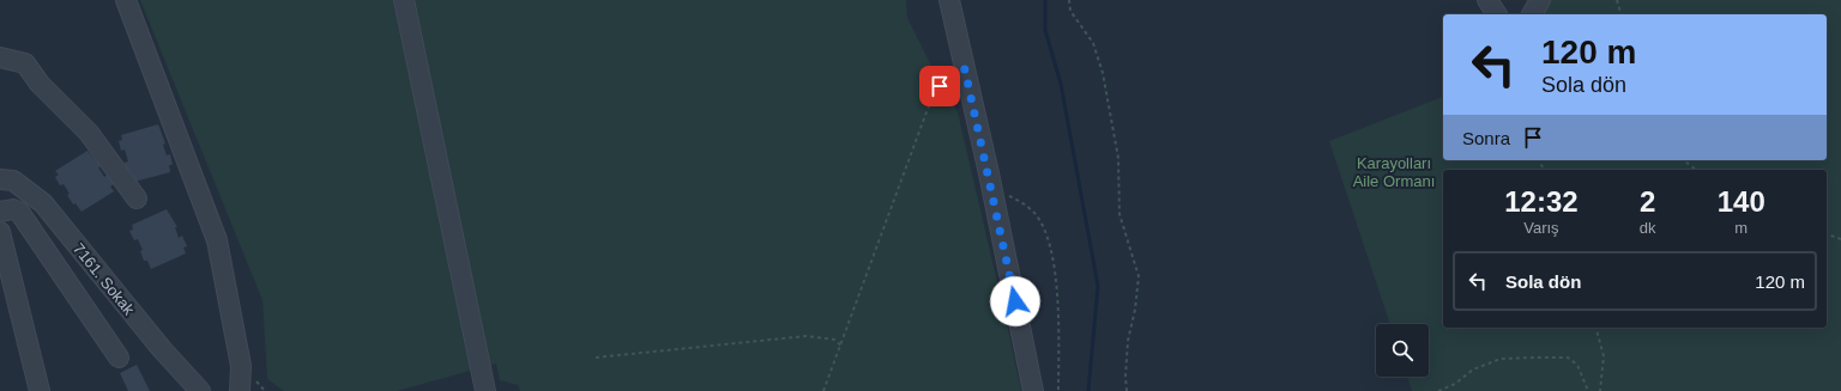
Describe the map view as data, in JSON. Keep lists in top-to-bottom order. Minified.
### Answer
{"streets":{"street":["7161. Sokak"]},"parks":["Karayolları Aile Ormanı"],"page":{"turn":["120 m","Sola dön"],"then":"Sonra","eta":["12:32","Varış","2","dk","140","m"],"list":[{"name":"Sola dön","value":"120 m"}]}}
